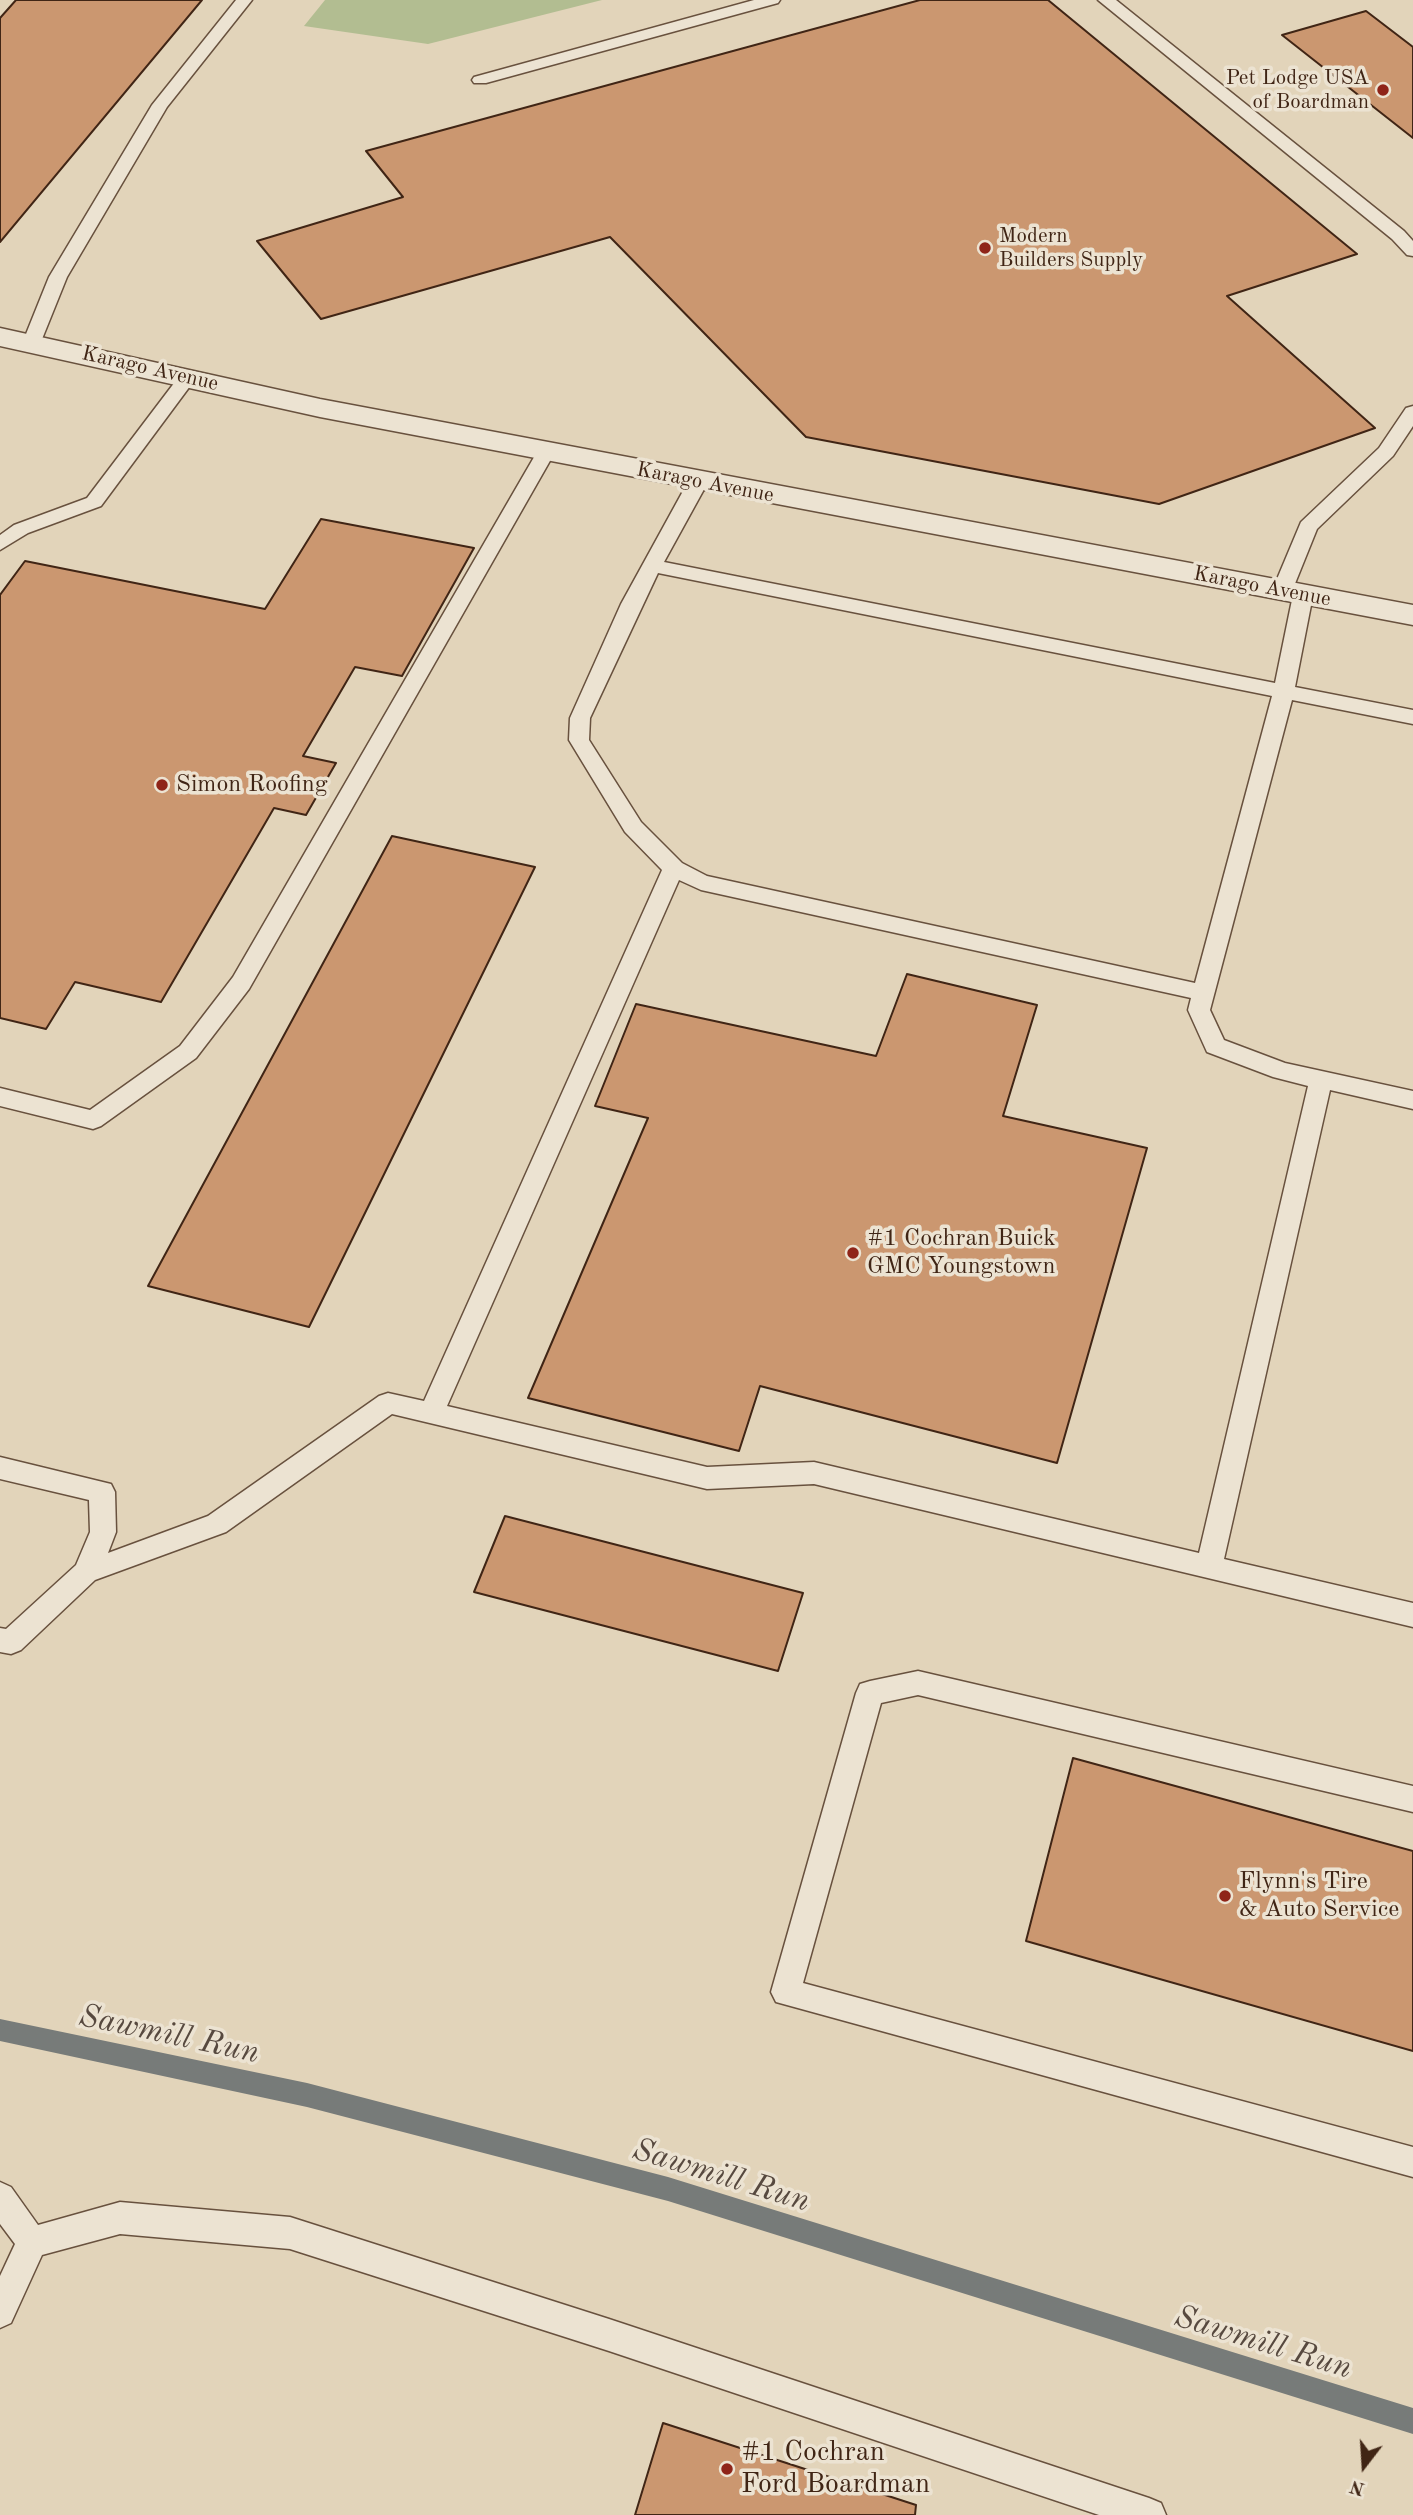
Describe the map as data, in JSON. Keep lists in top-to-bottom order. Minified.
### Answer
{"streets":{"street":["Karago Avenue"]},"water":["Sawmill Run"],"places":["Pet Lodge USA of Boardman","Modern Builders Supply","Simon Roofing","#1 Cochran Buick GMC Youngstown","Flynn's Tire & Auto Service","#1 Cochran Ford Boardman"],"north":"bottom"}
